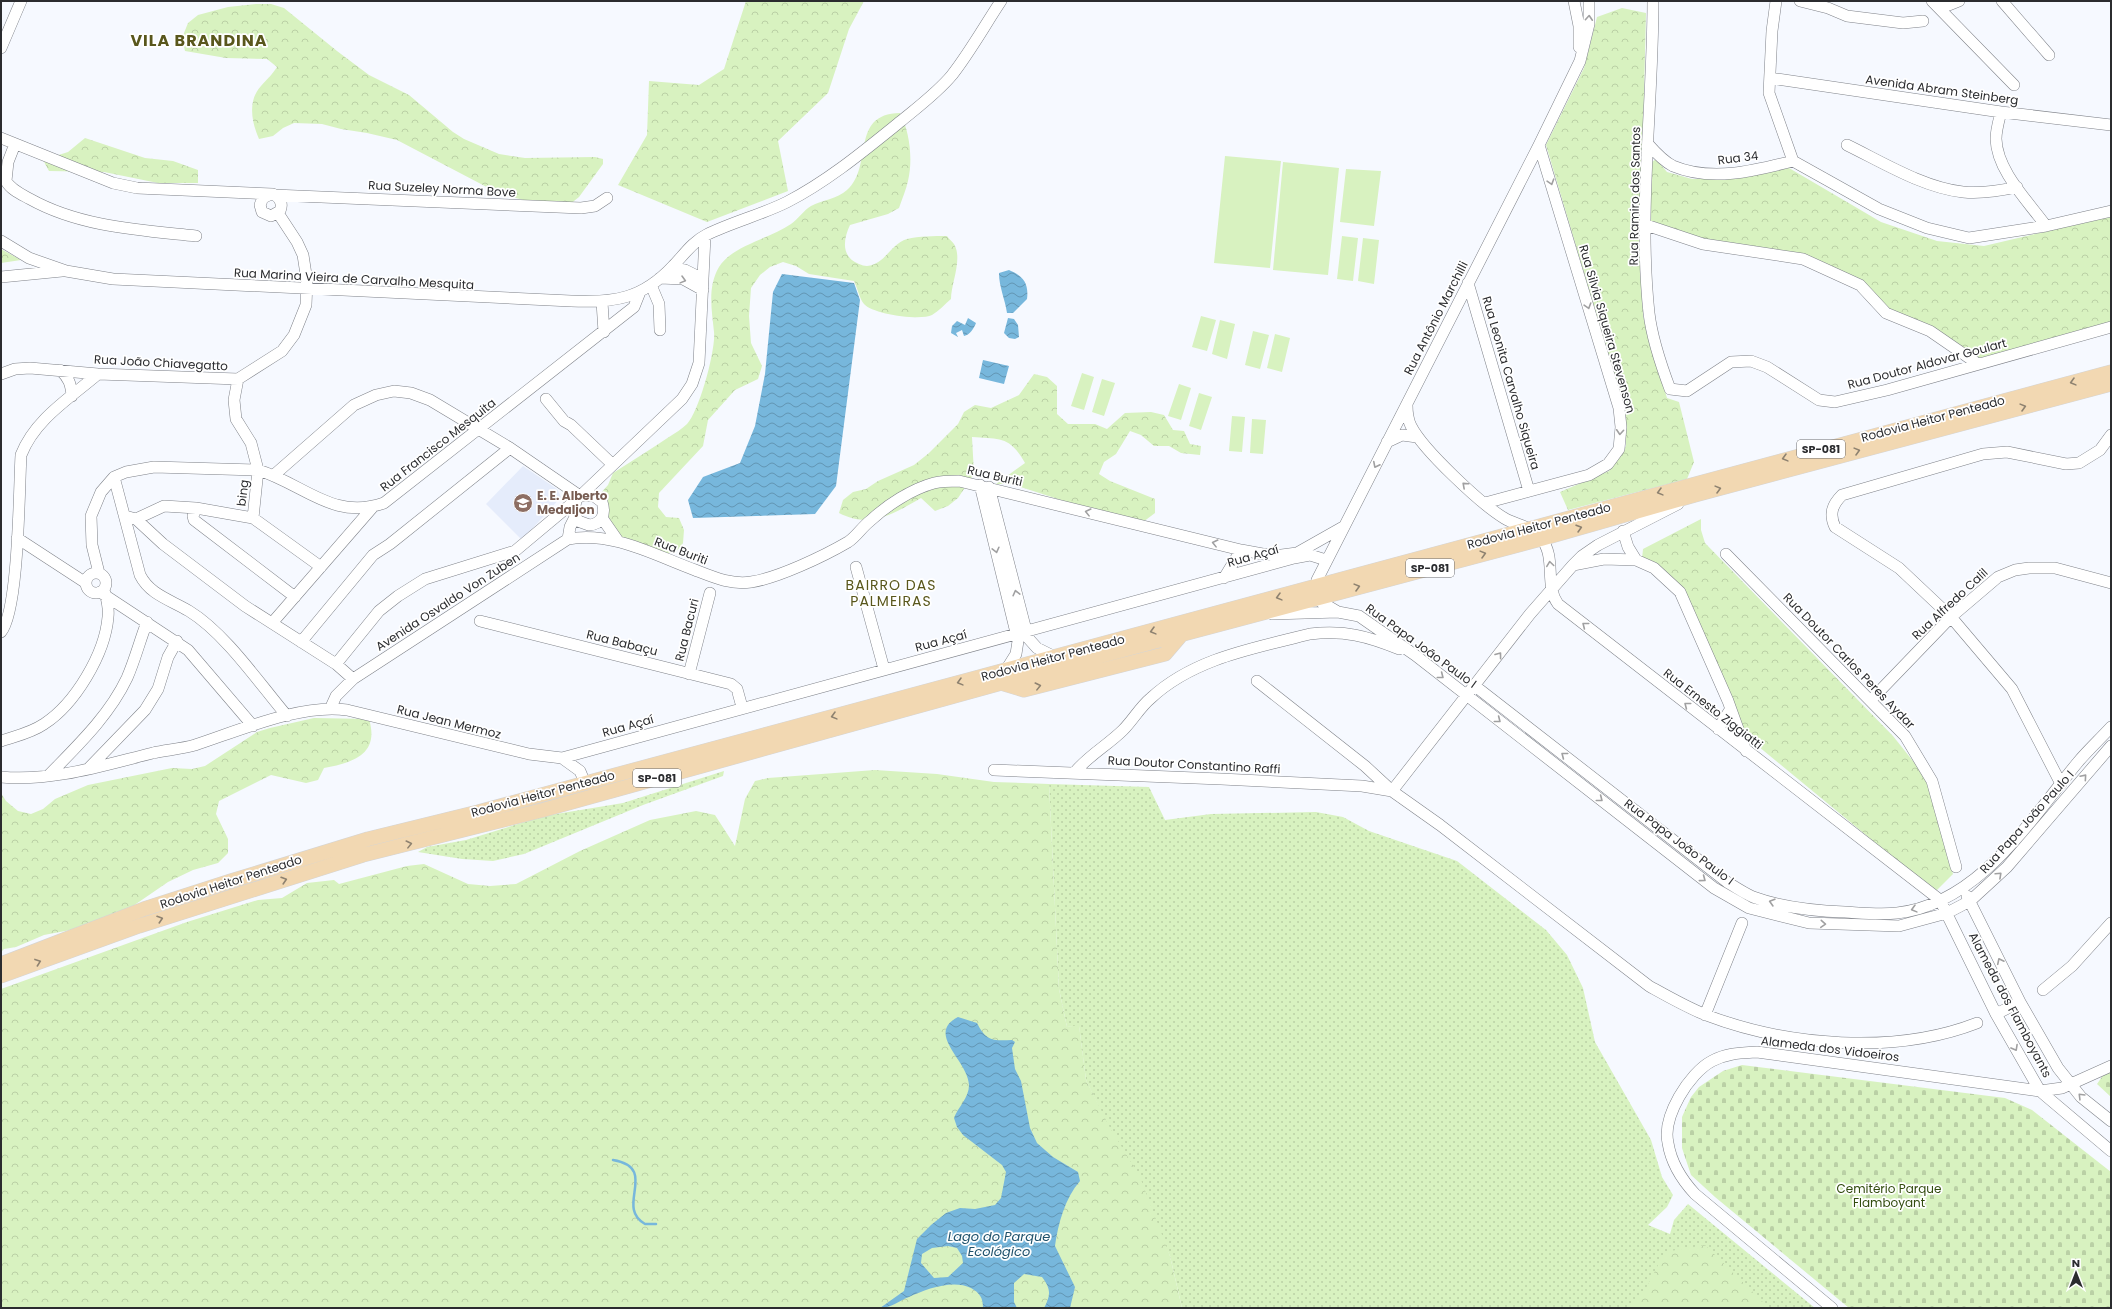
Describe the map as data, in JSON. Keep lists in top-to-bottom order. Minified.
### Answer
{"streets":{"main road":["Rodovia Heitor Penteado","SP-081"],"street":["Avenida Abram Steinberg","Rua 34","Rua Suzeley Norma Bove","Rua Ramiro dos Santos","Rua Marina Vieira de Carvalho Mesquita","Rua Antônio Marchilli","Rua Silvia Siqueira Stevenson","Rua João Chiavegatto","Rua Doutor Aldovar Goulart","Rua Leonita Carvalho Siqueira","Rua Francisco Mesquita","Rua Buriti","bing","Rua Açaí","Avenida Osvaldo Von Zuben","Rua Alfredo Calil","Rua Bacuri","Rua Babaçu","Rua Papa João Paulo I","Rua Doutor Carlos Peres Aydar","Rua Ernesto Ziggiatti","Rua Jean Mermoz","Rua Doutor Constantino Raffi","Alameda dos Flamboyants","Alameda dos Vidoeiros"]},"crossings":[["Rua 34","Rua Ramiro dos Santos"],["Rua Suzeley Norma Bove","Rua João Chiavegatto"],["Rua Ramiro dos Santos","Rua Doutor Aldovar Goulart"],["Rua Marina Vieira de Carvalho Mesquita","Rua João Chiavegatto"],["Rua Marina Vieira de Carvalho Mesquita","Rua Francisco Mesquita"],["Rua Antônio Marchilli","Rua Silvia Siqueira Stevenson"],["Rua Antônio Marchilli","Rua Leonita Carvalho Siqueira"],["Rua Antônio Marchilli","Rodovia Heitor Penteado"],["Rua Antônio Marchilli","Rua Buriti"],["Rua Antônio Marchilli","Rua Açaí"],["Rua Antônio Marchilli","Rua Papa João Paulo I"],["Rua Silvia Siqueira Stevenson","Rua Leonita Carvalho Siqueira"],["Rodovia Heitor Penteado","Rua Papa João Paulo I"],["Rua Francisco Mesquita","bing"],["Rua Buriti","Avenida Osvaldo Von Zuben"],["Rua Açaí","Rua Babaçu"],["Rua Açaí","Rua Jean Mermoz"],["Avenida Osvaldo Von Zuben","Rua Jean Mermoz"],["Rua Alfredo Calil","Rua Doutor Carlos Peres Aydar"],["Rua Bacuri","Rua Babaçu"],["Rua Papa João Paulo I","Rua Ernesto Ziggiatti"],["Rua Papa João Paulo I","Alameda dos Flamboyants"],["Rua Ernesto Ziggiatti","Alameda dos Flamboyants"],["Alameda dos Flamboyants","Alameda dos Vidoeiros"]],"one_way":["Rua Silvia Siqueira Stevenson"],"districts":["VILA BRANDINA","BAIRRO DAS PALMEIRAS"],"water":["Lago do Parque Ecológico"],"parks":["Cemitério Parque Flamboyant"],"places":{"school or university":["E. E. Alberto Medaljon"]},"north":"top"}
